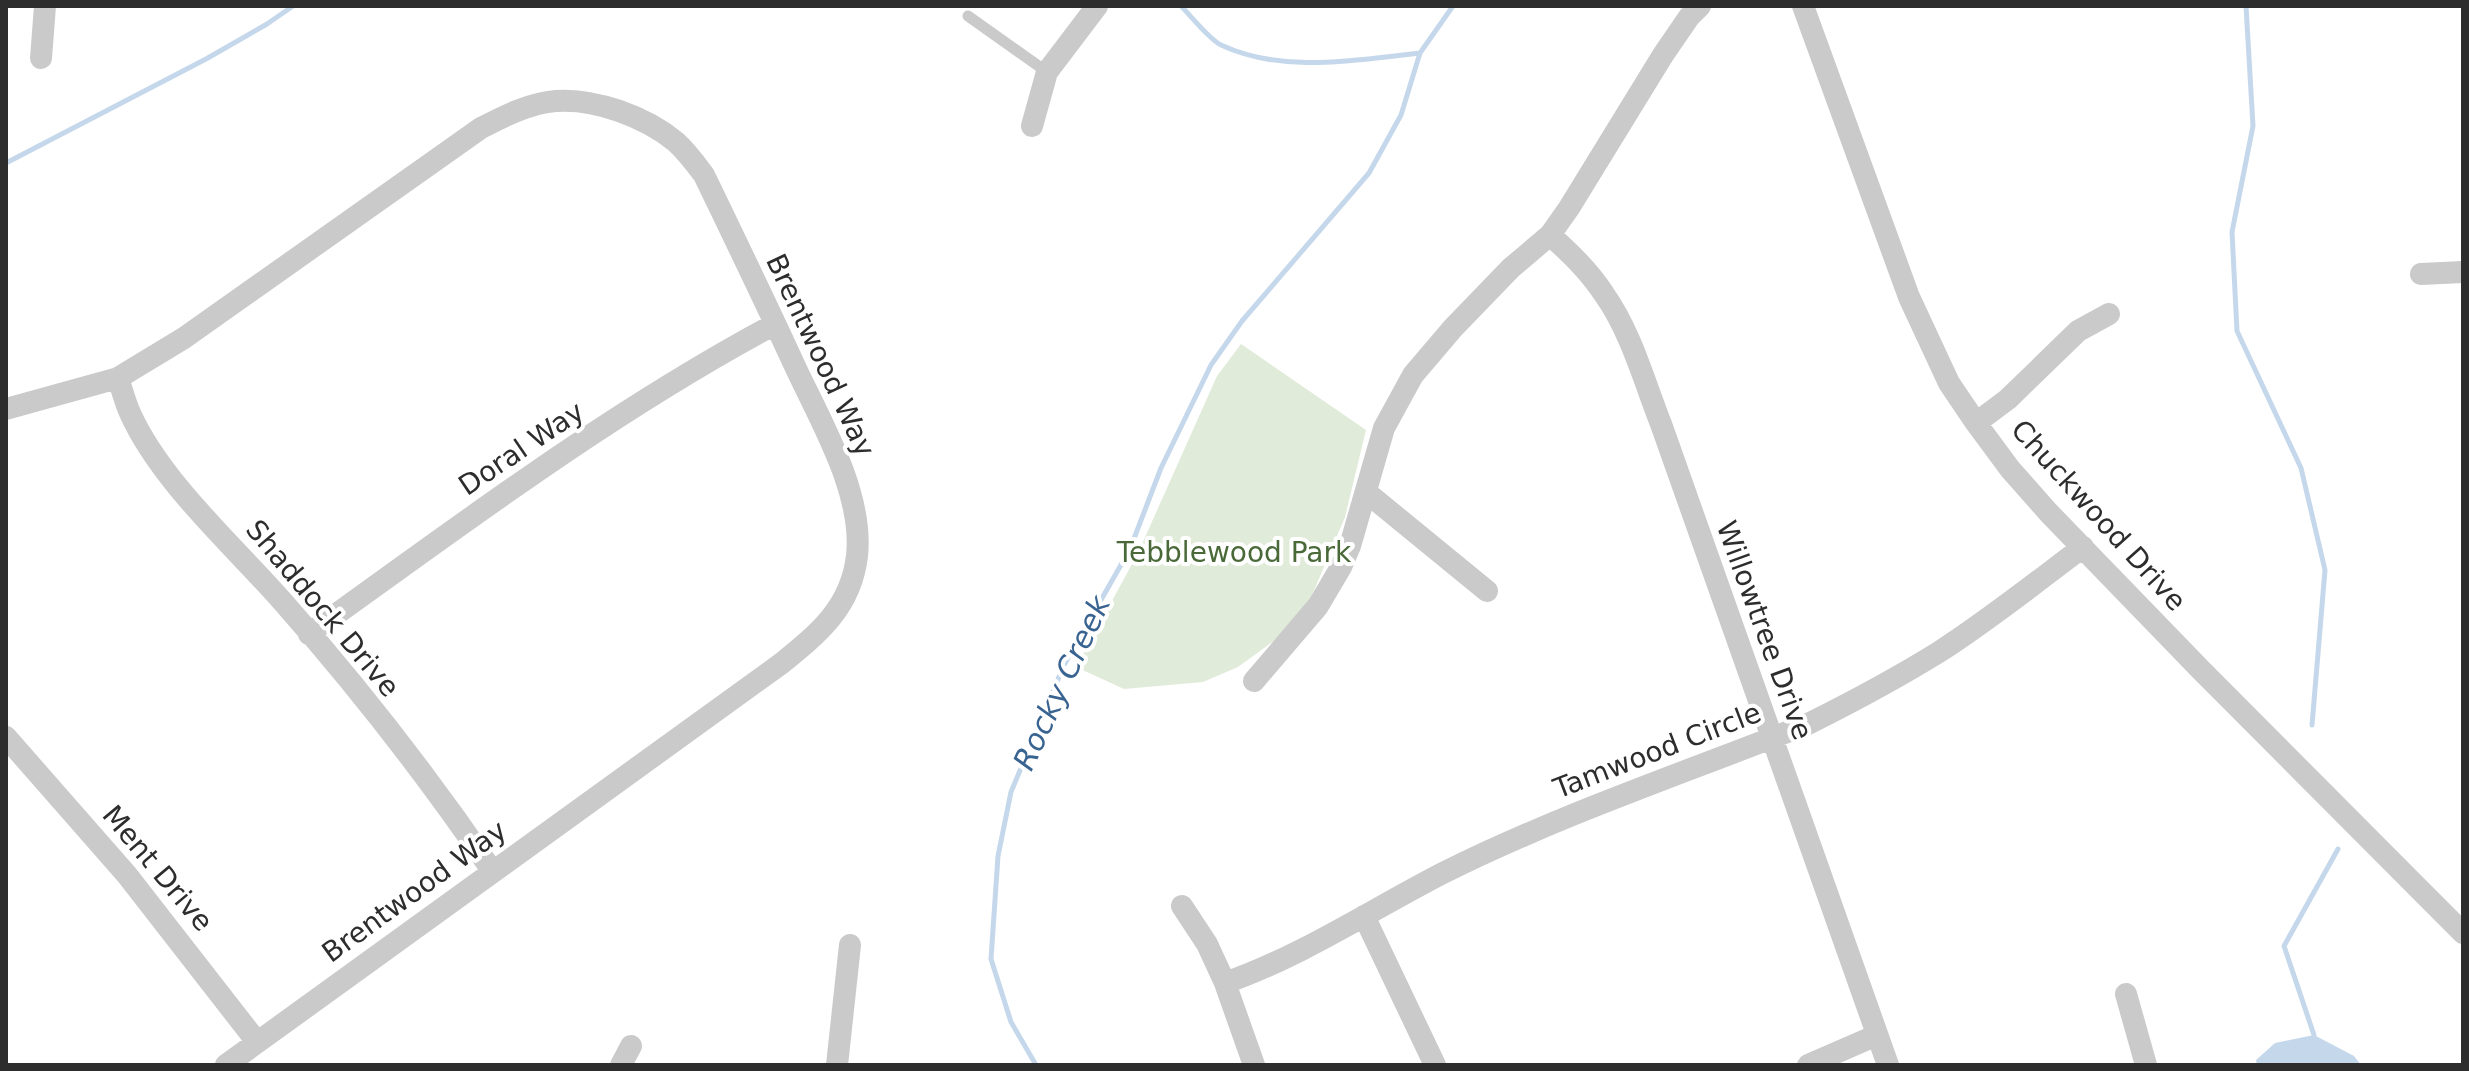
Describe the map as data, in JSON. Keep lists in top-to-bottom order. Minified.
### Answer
{"streets":{"street":["Brentwood Way","Doral Way","Chuckwood Drive","Shaddock Drive","Willowtree Drive","Tamwood Circle","Ment Drive"]},"crossings":[["Brentwood Way","Doral Way"],["Brentwood Way","Shaddock Drive"],["Brentwood Way","Ment Drive"],["Doral Way","Shaddock Drive"],["Chuckwood Drive","Tamwood Circle"],["Willowtree Drive","Tamwood Circle"]],"water":["Rocky Creek"],"parks":["Tebblewood Park"]}
